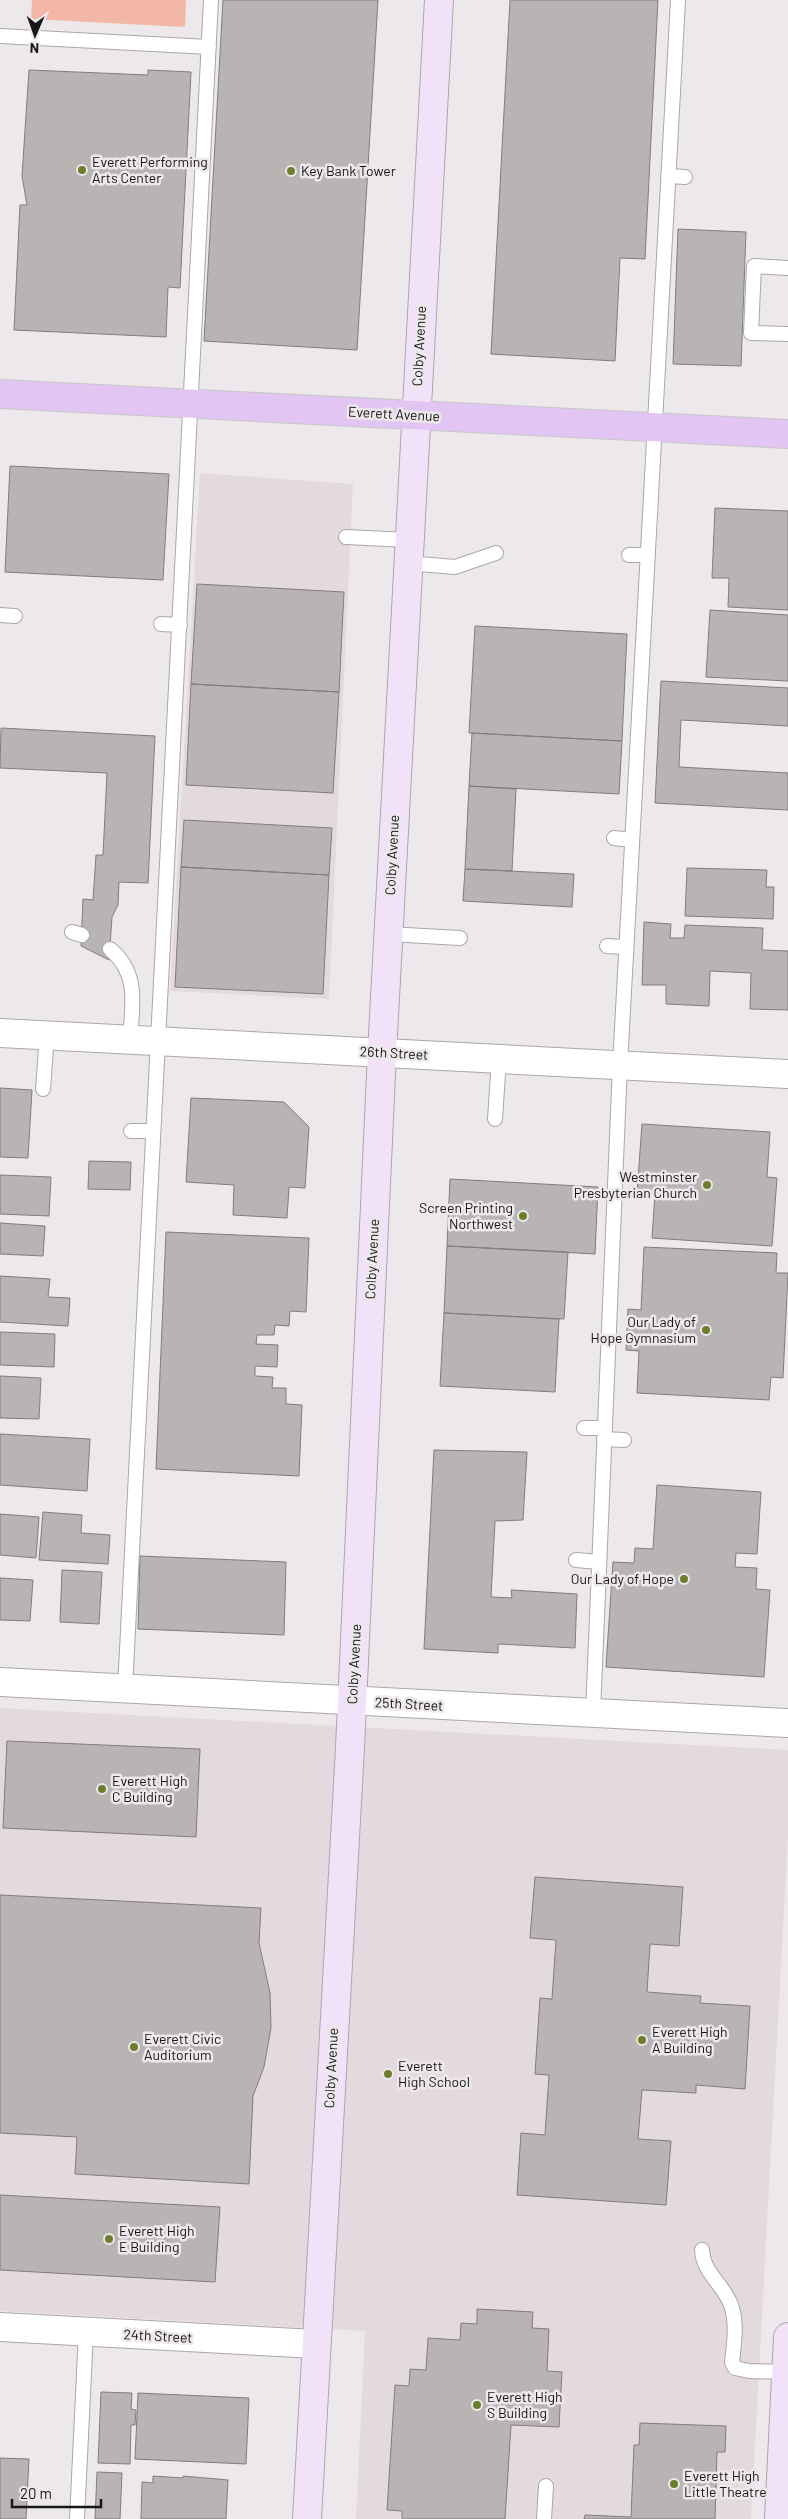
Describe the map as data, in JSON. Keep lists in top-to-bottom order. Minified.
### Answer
{"streets":{"main road":["Colby Avenue","Everett Avenue"],"street":["26th Street","25th Street","24th Street"]},"crossings":[["Colby Avenue","Everett Avenue"],["Colby Avenue","26th Street"],["Colby Avenue","25th Street"],["Colby Avenue","24th Street"]],"places":["Everett Performing Arts Center","Key Bank Tower","Westminster Presbyterian Church","Screen Printing Northwest","Our Lady of Hope Gymnasium","Our Lady of Hope","Everett High C Building","Everett High A Building","Everett Civic Auditorium","Everett High School","Everett High E Building","Everett High S Building","Everett High Little Theatre"],"scale_bar":"20 m","north":"bottom"}
